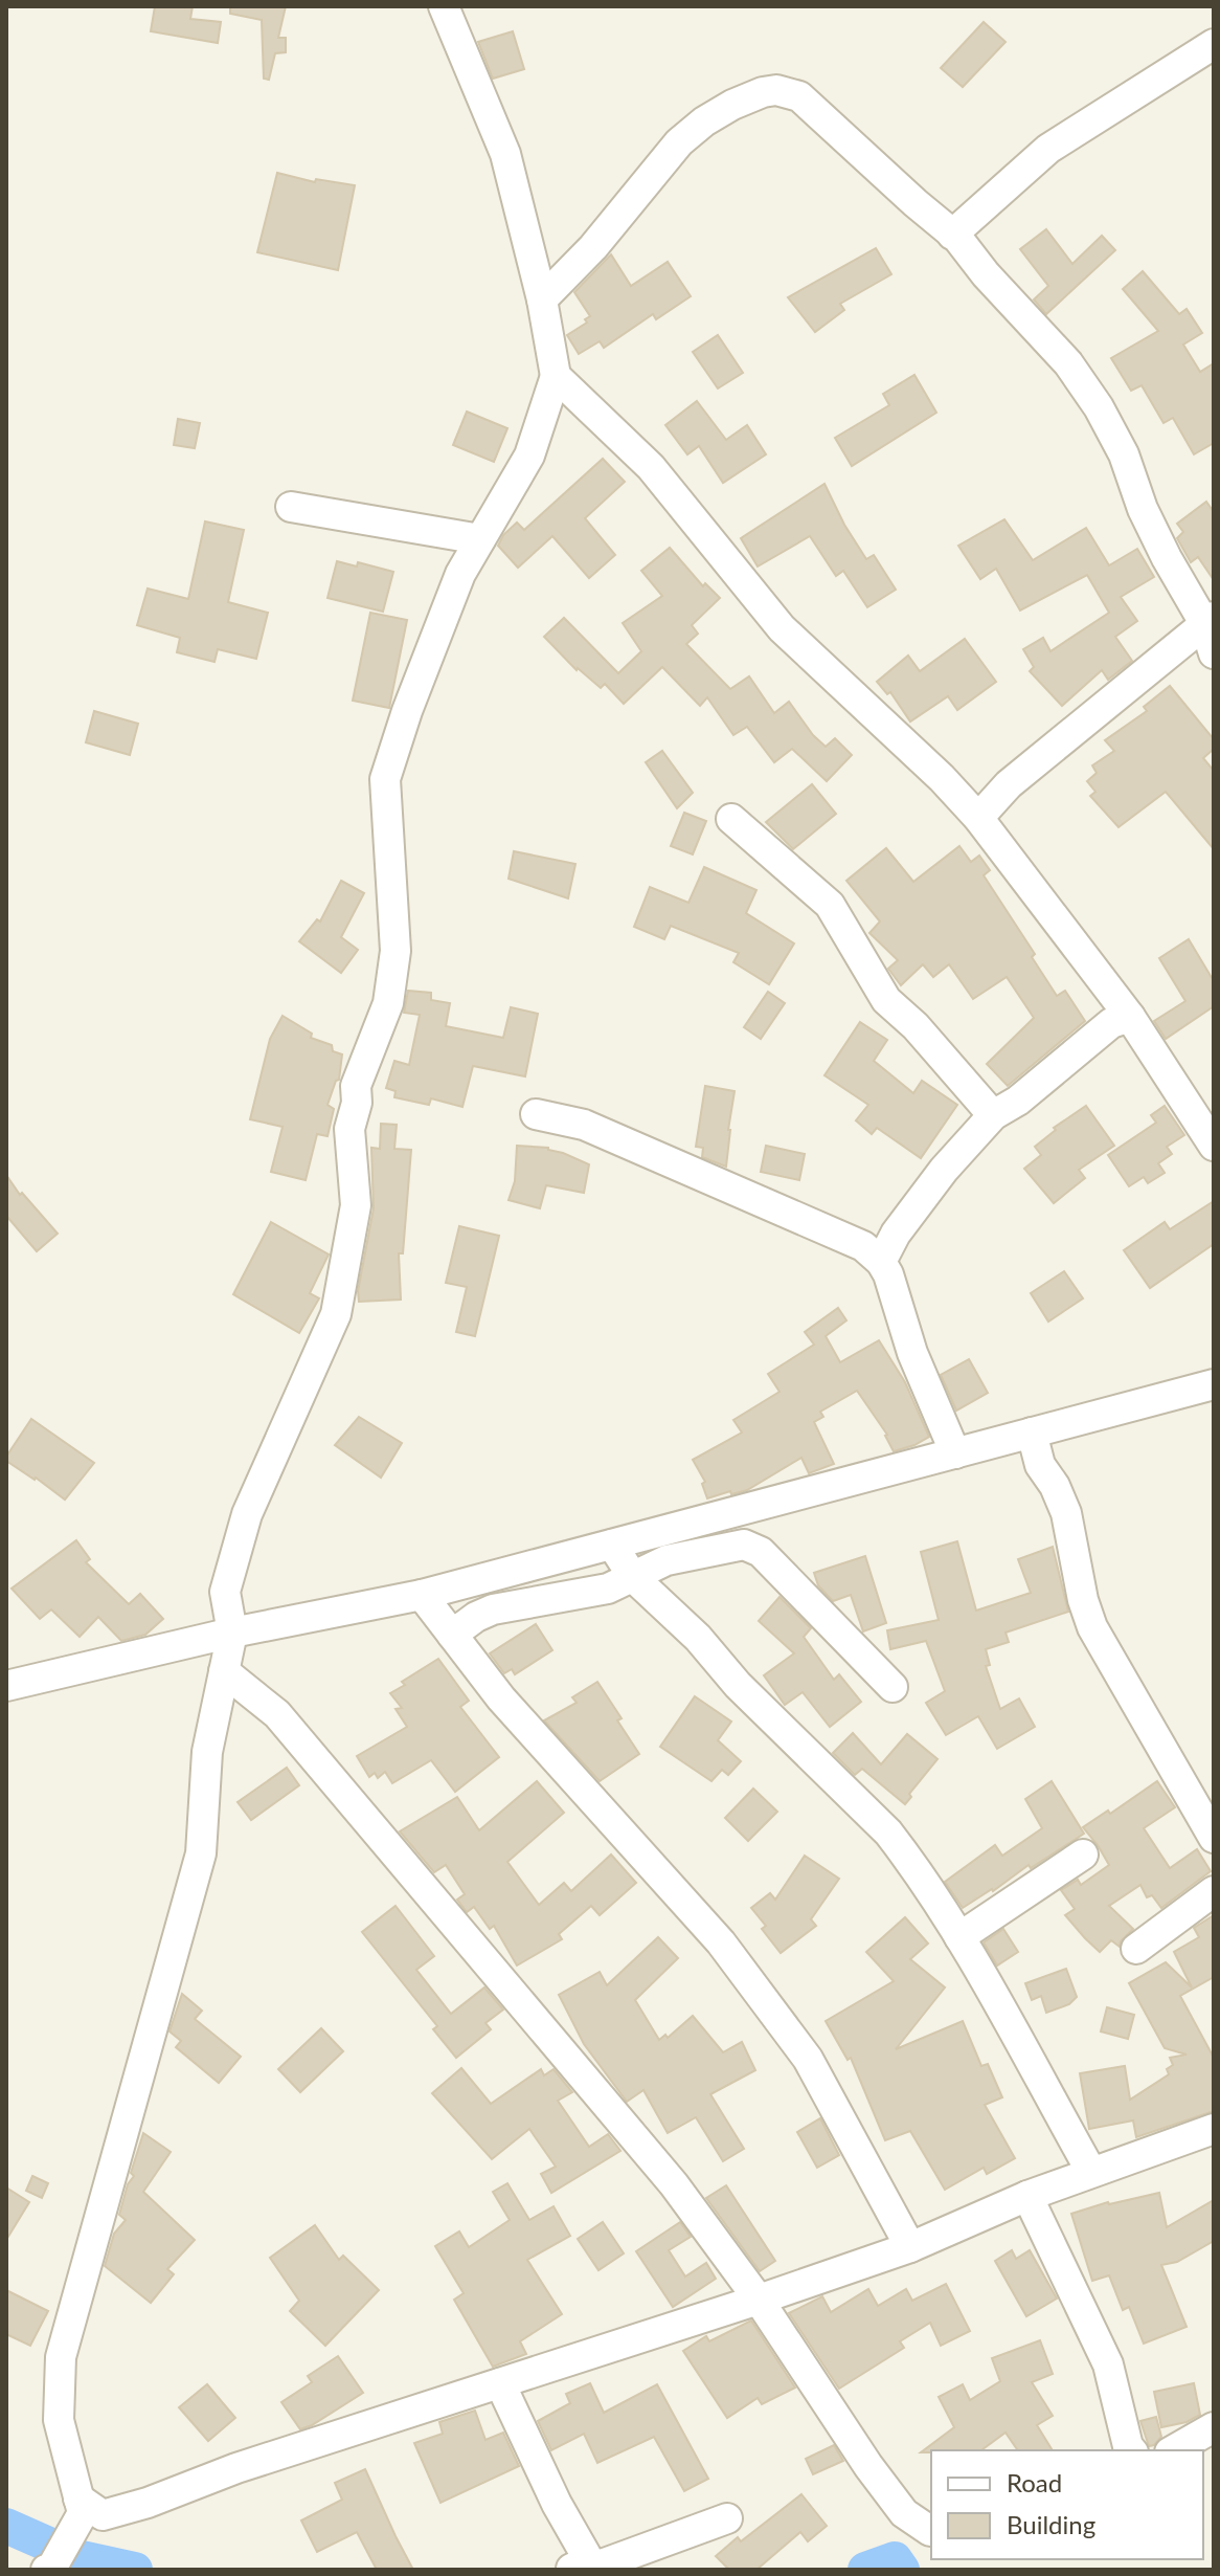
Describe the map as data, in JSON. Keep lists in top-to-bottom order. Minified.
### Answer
{"legend":["Road","Building"]}
